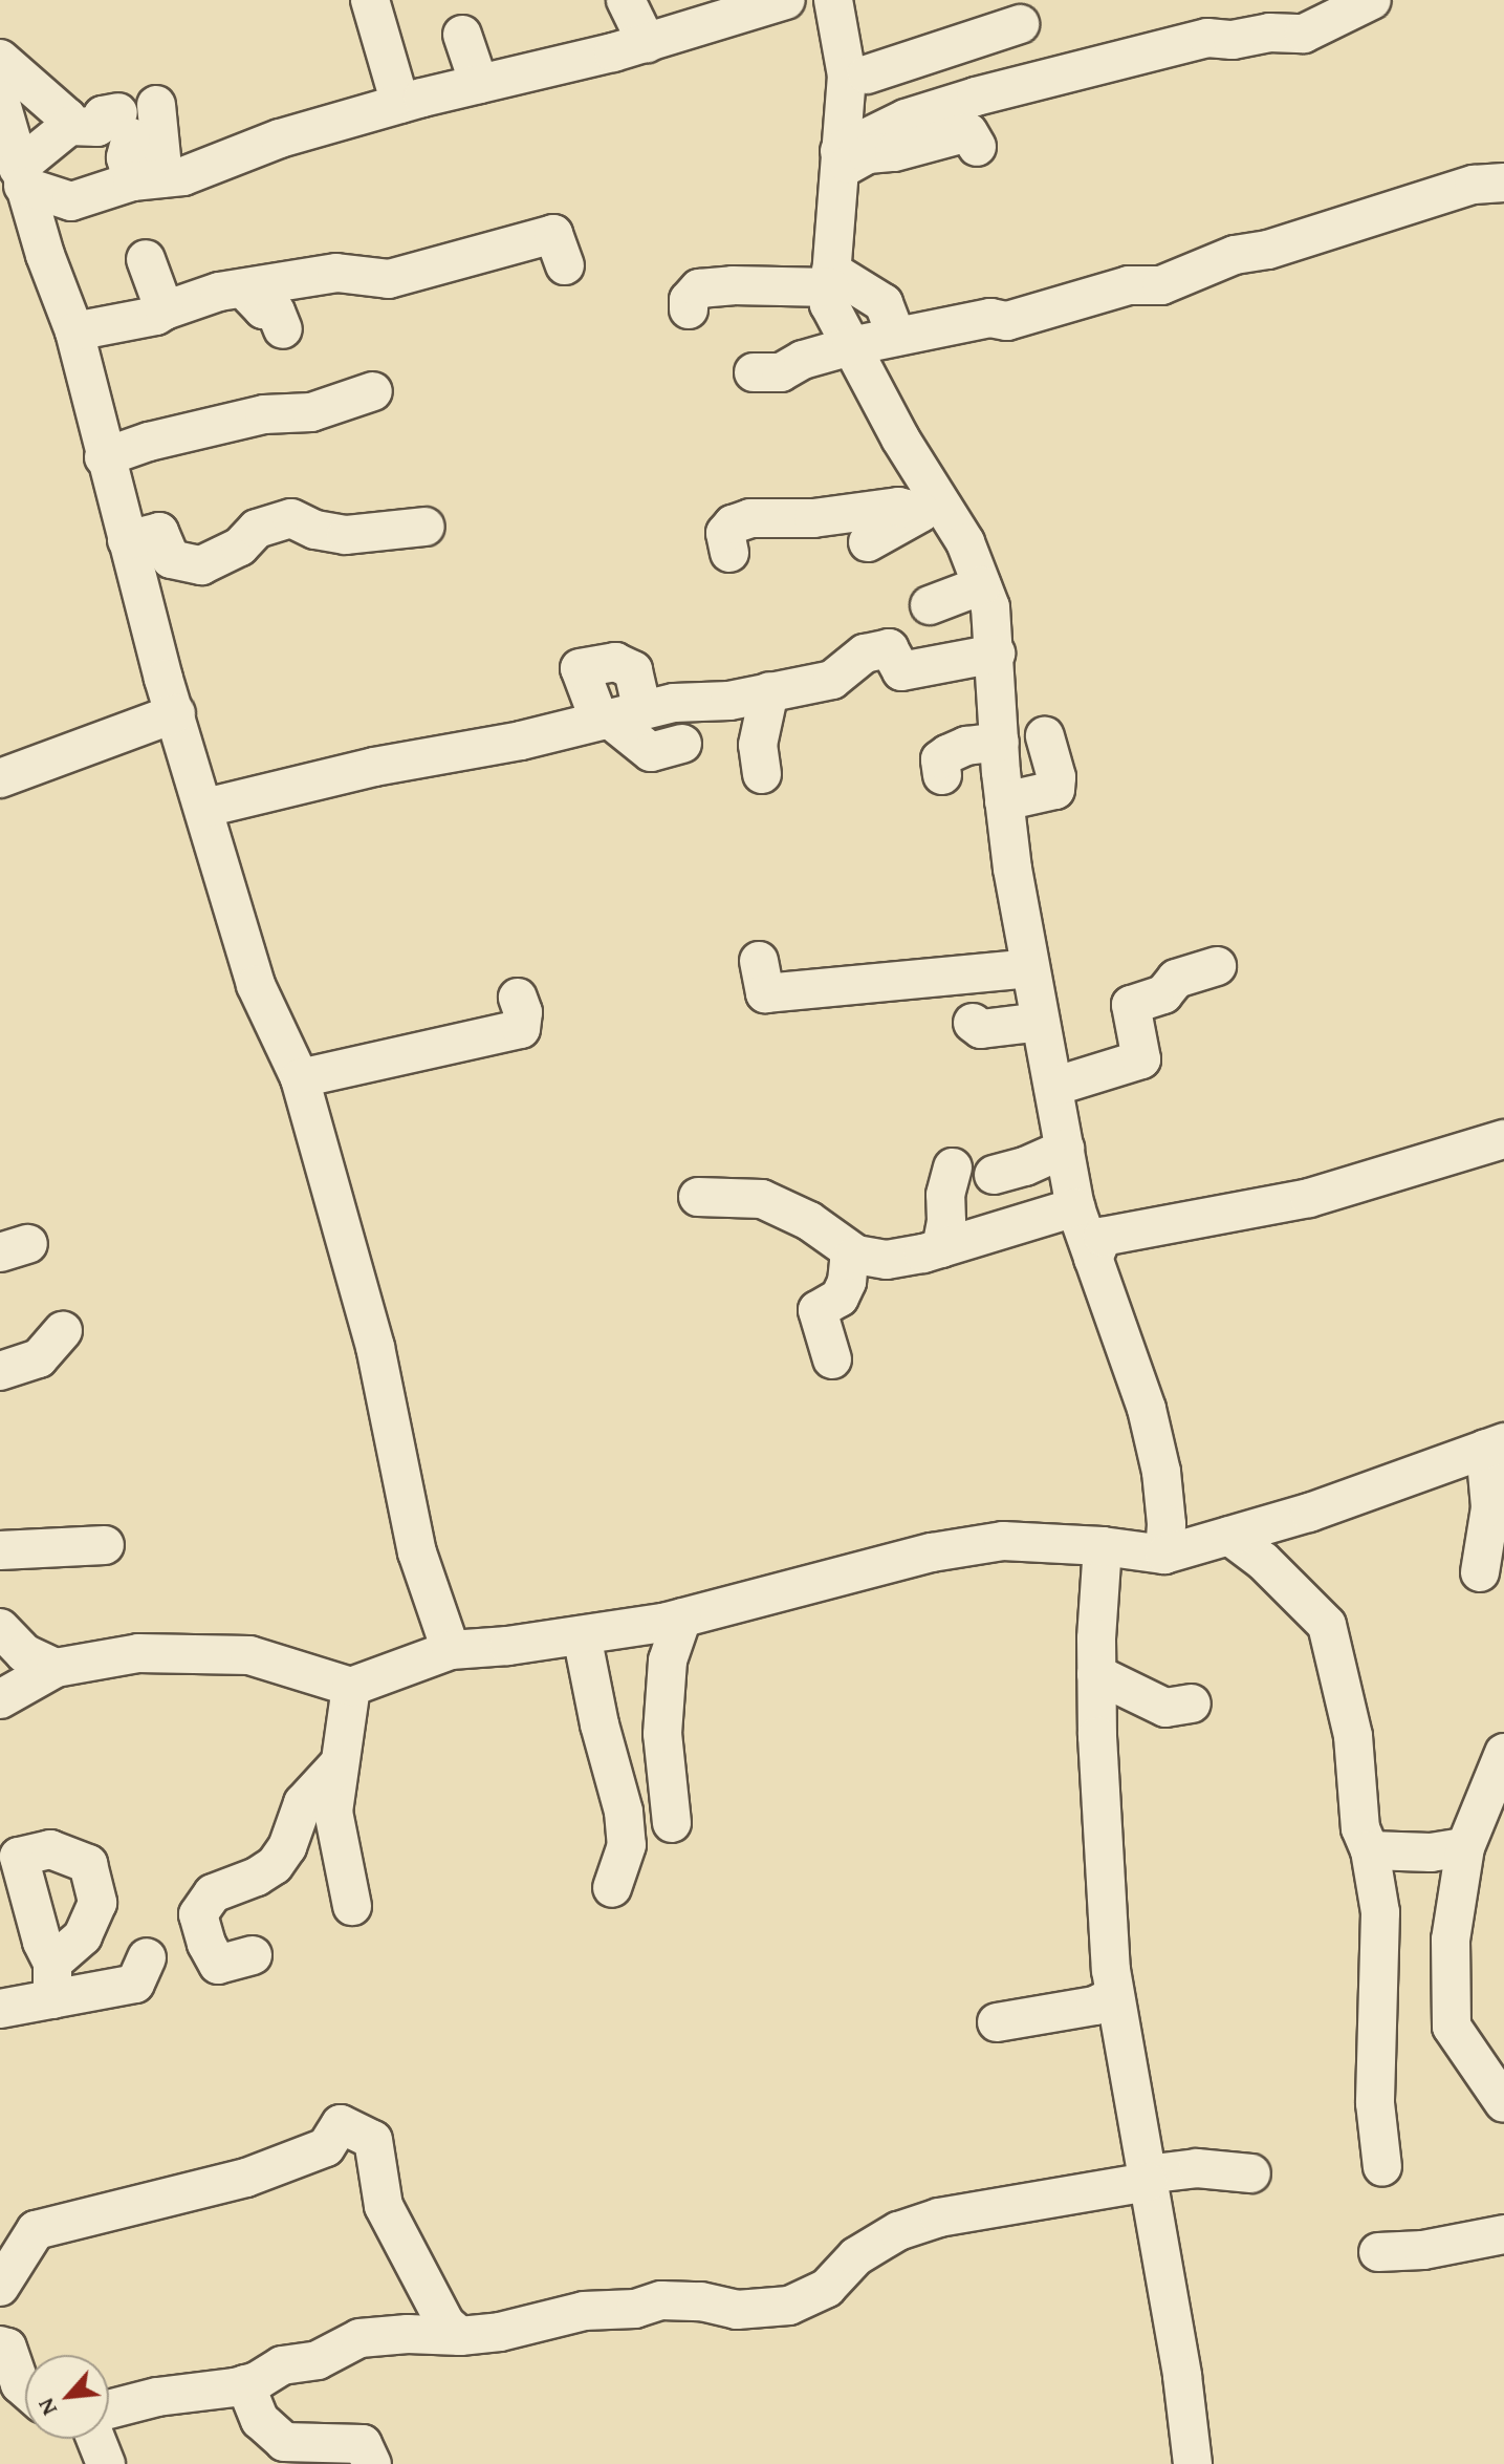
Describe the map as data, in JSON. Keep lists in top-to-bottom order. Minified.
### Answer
{"north":"bottom left"}
